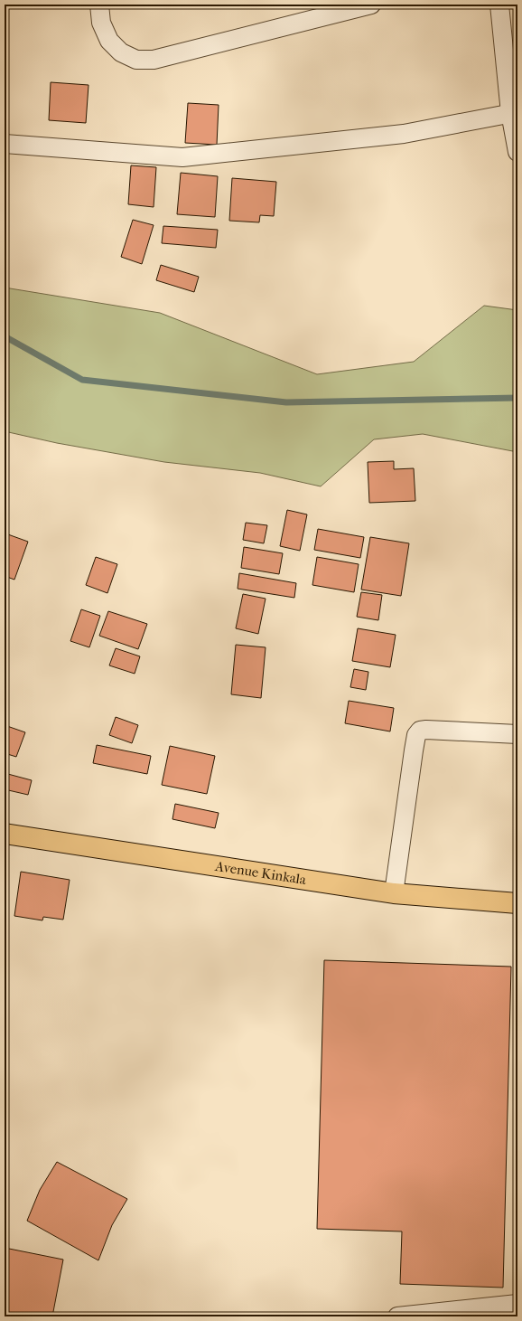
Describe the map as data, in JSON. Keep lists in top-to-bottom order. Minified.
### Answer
{"streets":{"main road":["Avenue Kinkala"]}}
